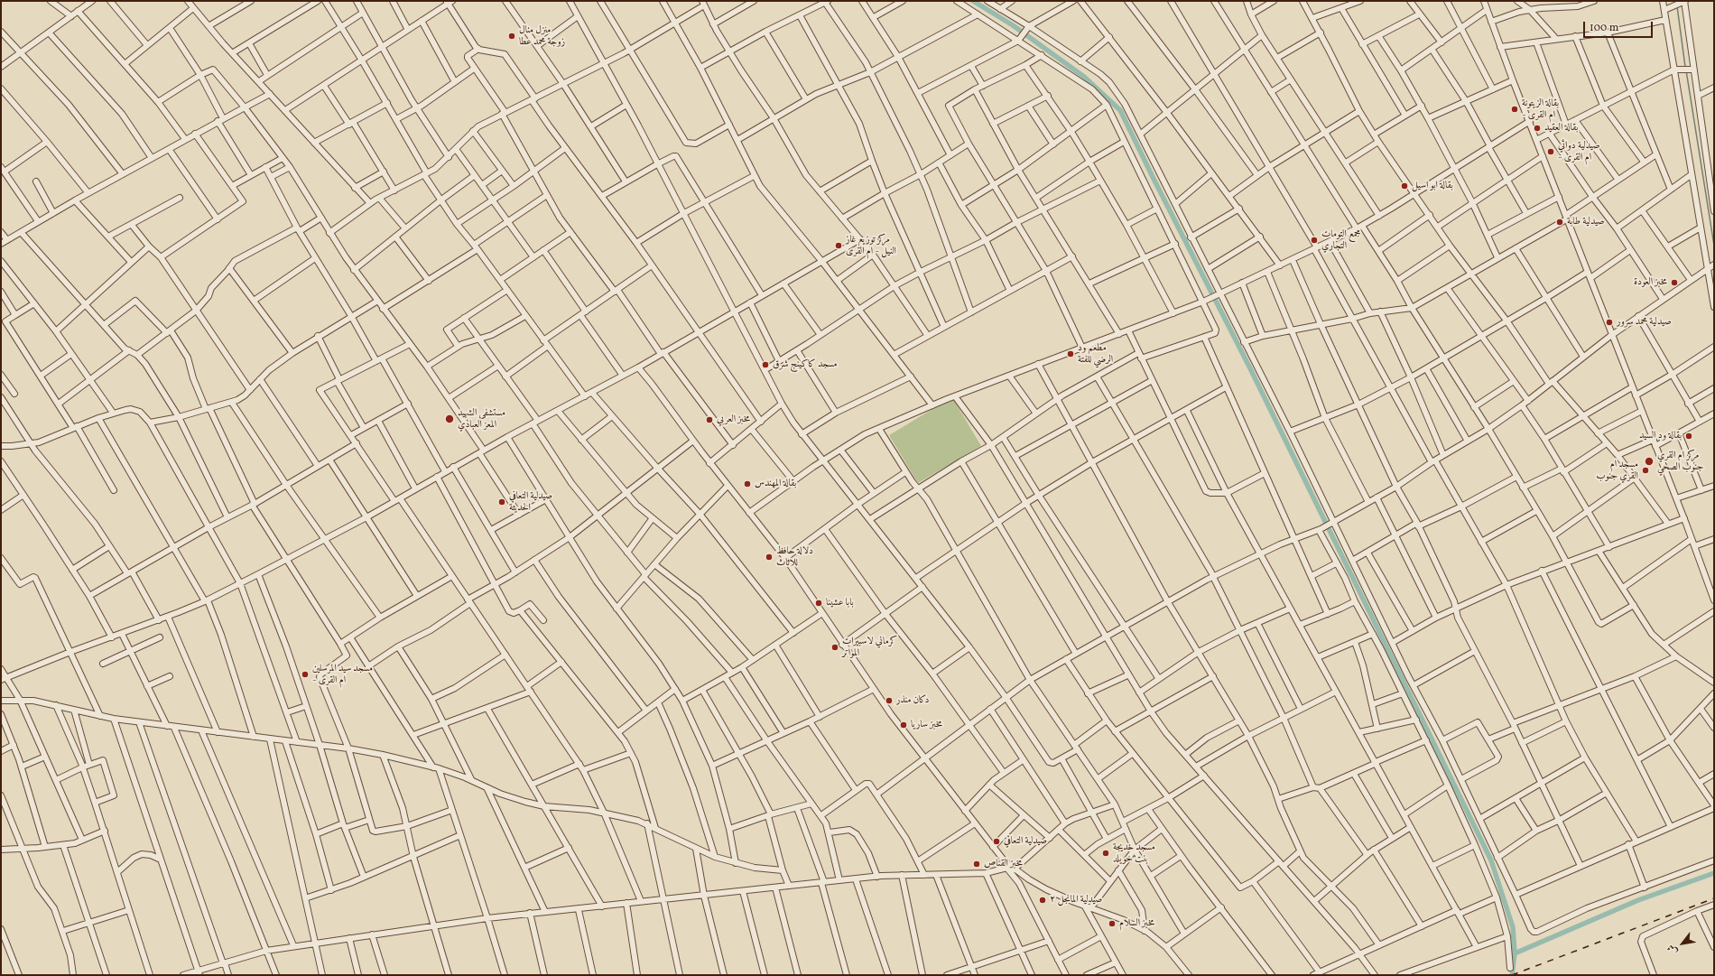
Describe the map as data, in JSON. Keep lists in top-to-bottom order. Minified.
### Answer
{"places":["منزل منال زوجة محمد عطا","بقالة الزيتونة - ام القرى","بقالة العقيد","صيدلية دوائي - ام القرى","بقالة ابو اسيل","صيدلية طابة","مجمع التومات التجاري","مركز توزيع غاز النيل - ام القرى","مخبز العودة","صيدلية محمد سرور","مطعم ود الرضي للفتة","مسجد كاكينج شرق","مستشفى الشهيد المعز العبادي","مخبز العربي","بقالة ود السيد","مركز ام القري جنوب الصحي","مسجد ام القري جنوب","بقالة المهندس","صيدلية التعافي الحديثة","دلالة حافظ للاثاث","بابا عشينا","كرماني لاسبيرات المواتر","مسجد سيد المرسلين - ام القرى","دكان منذر","مخبز ساريا","صيدلية التعافي","مسجد خديجة بنت خويلد","مخبز القناص","صيدلية المانجل ٢","مخبز السلام"],"scale_bar":"100 m","north":"bottom left"}
